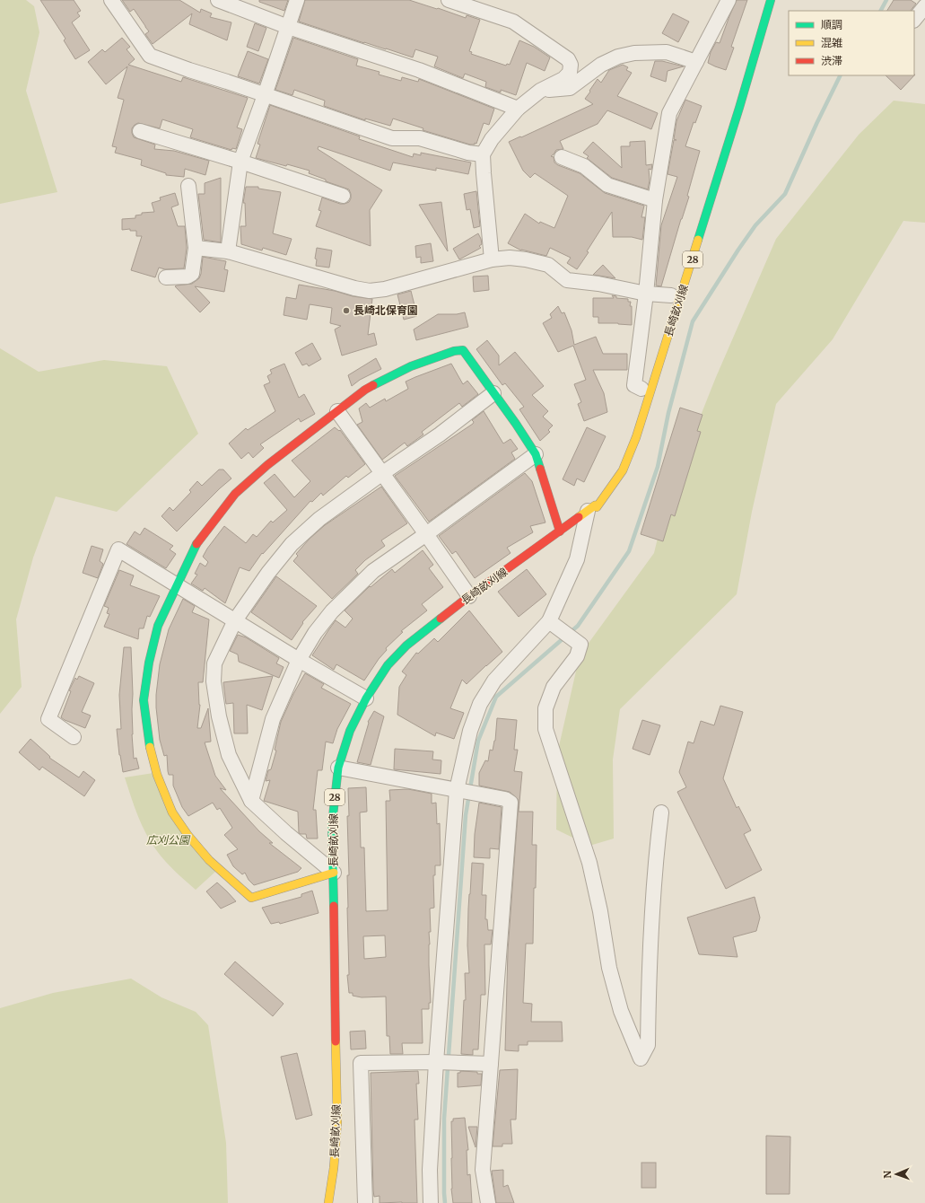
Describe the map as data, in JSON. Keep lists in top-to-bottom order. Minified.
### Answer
{"streets":{"main road":["28","長崎畝刈線"]},"parks":["広刈公園"],"places":["長崎北保育園"],"legend":["順調","混雑","渋滞"],"north":"left"}
